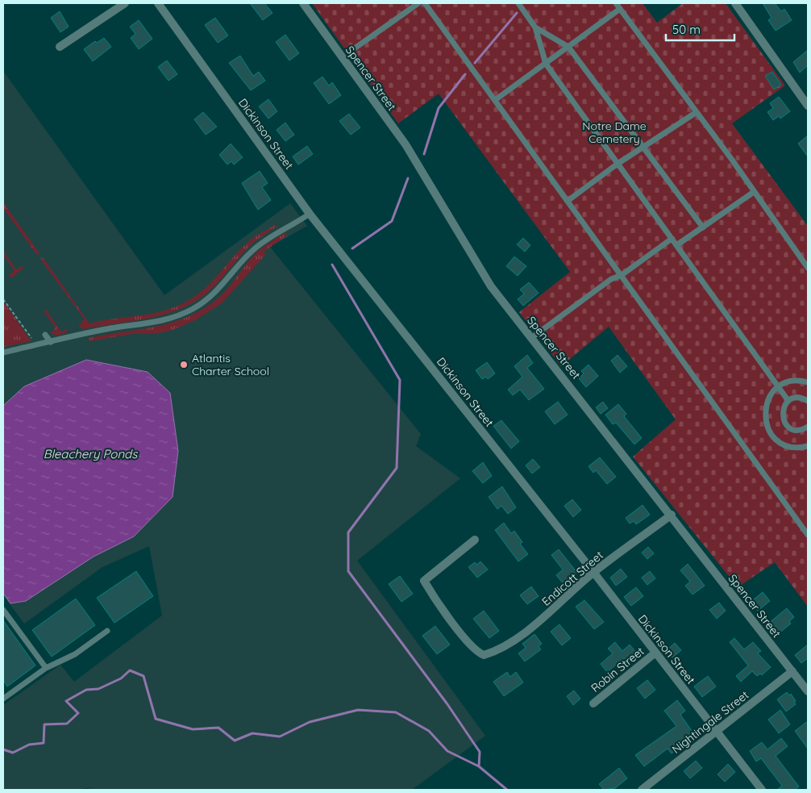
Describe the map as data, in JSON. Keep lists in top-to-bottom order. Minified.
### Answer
{"streets":{"street":["Spencer Street","Dickinson Street","Endicott Street","Robin Street","Nightingale Street"]},"crossings":[["Spencer Street","Endicott Street"],["Spencer Street","Nightingale Street"],["Dickinson Street","Endicott Street"],["Dickinson Street","Robin Street"],["Dickinson Street","Nightingale Street"]],"water":["Bleachery Ponds"],"parks":["Notre Dame Cemetery"],"places":["Atlantis Charter School"],"scale_bar":"50 m"}
